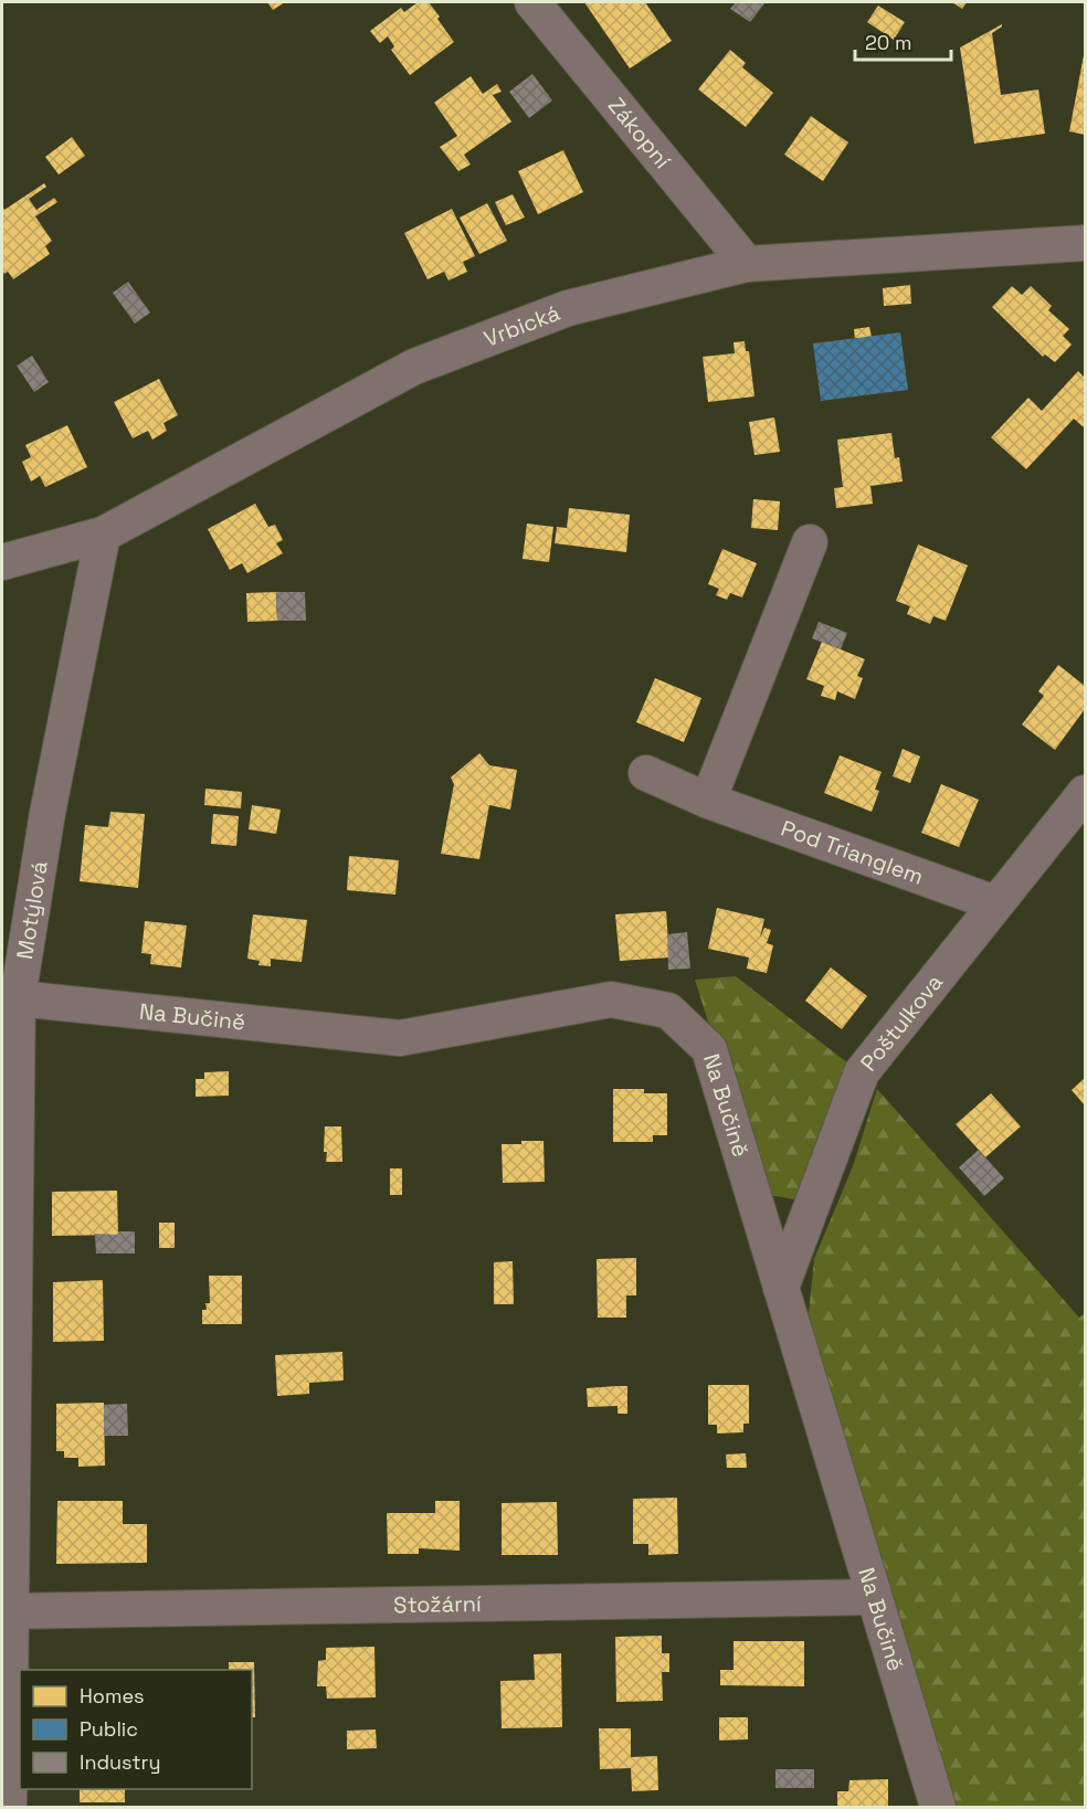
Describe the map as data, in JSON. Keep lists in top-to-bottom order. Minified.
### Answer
{"streets":{"street":["Zákopní","Vrbická","Pod Trianglem","Motýlová","Na Bučině","Poštulkova","Stožární"]},"crossings":[["Zákopní","Vrbická"],["Vrbická","Motýlová"],["Pod Trianglem","Poštulkova"],["Motýlová","Na Bučině"],["Motýlová","Stožární"],["Na Bučině","Poštulkova"],["Na Bučině","Stožární"]],"legend":["Homes","Public","Industry"],"scale_bar":"20 m"}
